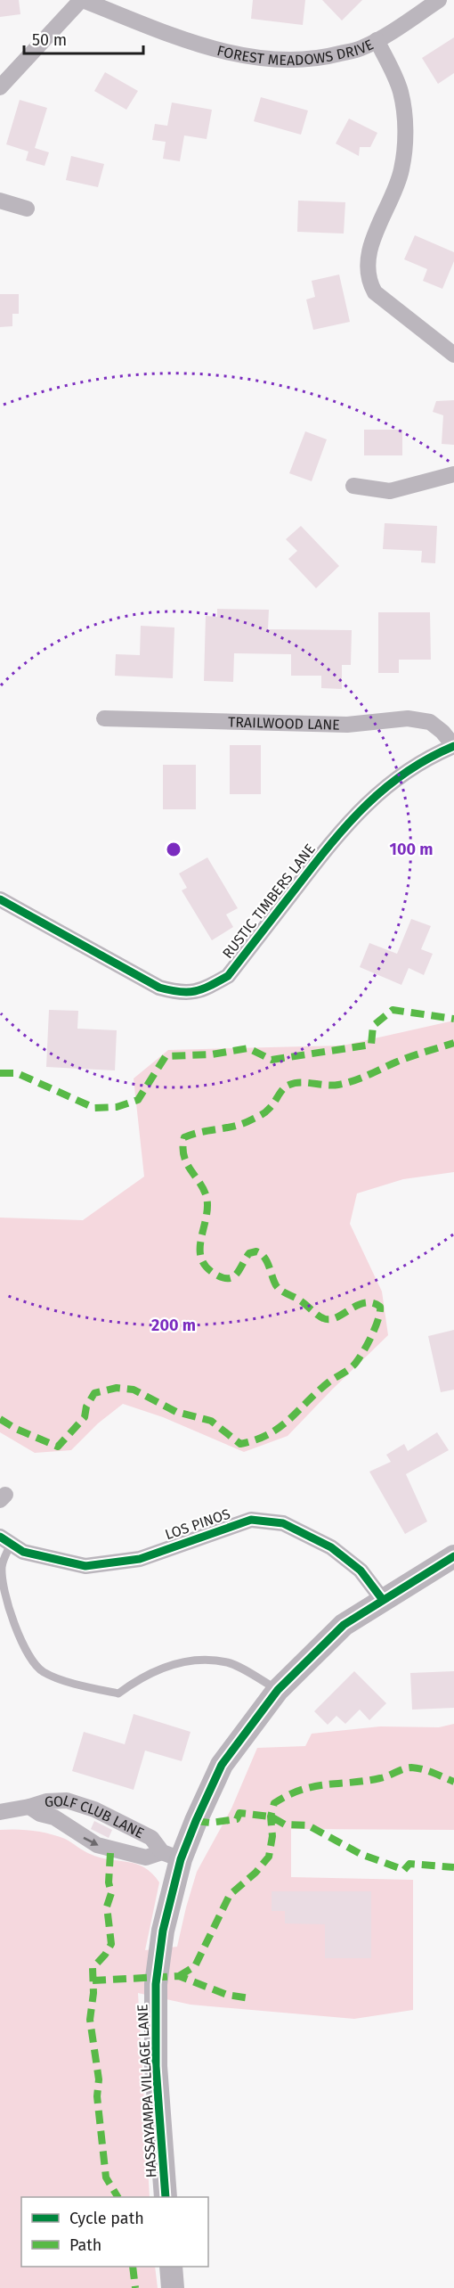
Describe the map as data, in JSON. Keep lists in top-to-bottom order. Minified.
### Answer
{"streets":{"street":["FOREST MEADOWS DRIVE","TRAILWOOD LANE","RUSTIC TIMBERS LANE","LOS PINOS","GOLF CLUB LANE","HASSAYAMPA VILLAGE LANE"]},"crossings":[["TRAILWOOD LANE","RUSTIC TIMBERS LANE"],["LOS PINOS","HASSAYAMPA VILLAGE LANE"],["GOLF CLUB LANE","HASSAYAMPA VILLAGE LANE"]],"legend":["Cycle path","Path"],"scale_bar":"50 m","rings":["100 m","200 m"]}
